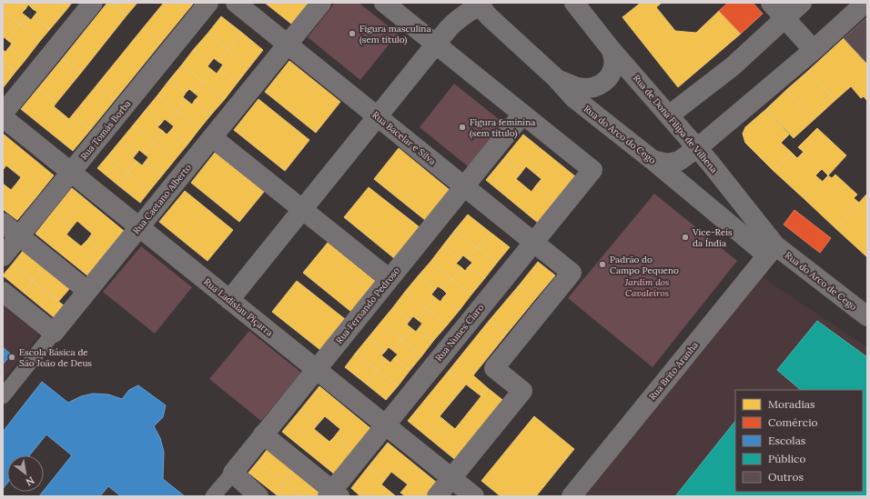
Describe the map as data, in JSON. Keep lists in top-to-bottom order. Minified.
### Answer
{"streets":{"street":["Rua de Dona Filipa de Vilhena","Rua Tomás Borba","Rua do Arco do Cego","Rua Bacelar e Silva","Rua Caetano Alberto","Rua do Arco de Cego","Rua Fernando Pedroso","Rua Ladislau Piçarra","Rua Nunes Claro","Rua Brito Aranha"]},"crossings":[["Rua de Dona Filipa de Vilhena","Rua do Arco do Cego"],["Rua de Dona Filipa de Vilhena","Rua do Arco de Cego"],["Rua de Dona Filipa de Vilhena","Rua Brito Aranha"],["Rua Tomás Borba","Rua Ladislau Piçarra"],["Rua do Arco do Cego","Rua do Arco de Cego"],["Rua do Arco do Cego","Rua Brito Aranha"],["Rua Bacelar e Silva","Rua Caetano Alberto"],["Rua Bacelar e Silva","Rua Fernando Pedroso"],["Rua Bacelar e Silva","Rua Ladislau Piçarra"],["Rua Bacelar e Silva","Rua Nunes Claro"],["Rua Caetano Alberto","Rua Ladislau Piçarra"],["Rua do Arco de Cego","Rua Brito Aranha"],["Rua Fernando Pedroso","Rua Ladislau Piçarra"],["Rua Fernando Pedroso","Rua Nunes Claro"],["Rua Ladislau Piçarra","Rua Nunes Claro"]],"parks":["Jardim dos Cavaleiros"],"places":["Figura masculina (sem título)","Figura feminina (sem título)","Vice-Reis da Índia","Padrão do Campo Pequeno","Escola Básica de São João de Deus"],"legend":["Moradias","Comércio","Escolas","Público","Outros"],"north":"bottom right"}
